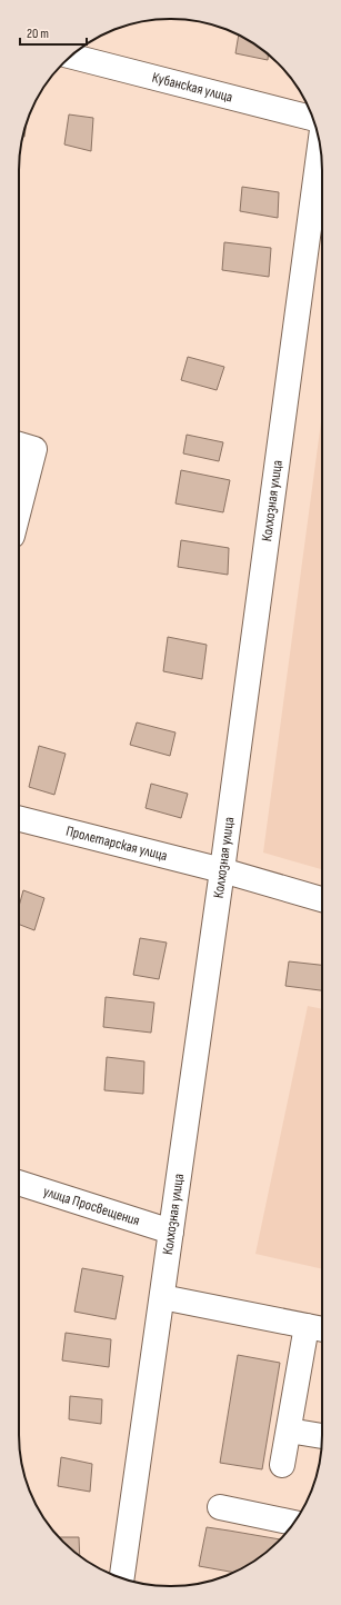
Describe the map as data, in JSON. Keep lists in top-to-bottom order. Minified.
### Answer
{"streets":{"street":["Кубанская улица","Колхозная улица","Пролетарская улица","улица Просвещения"]},"crossings":[["Колхозная улица","Пролетарская улица"],["Колхозная улица","улица Просвещения"]],"scale_bar":"20 m"}
